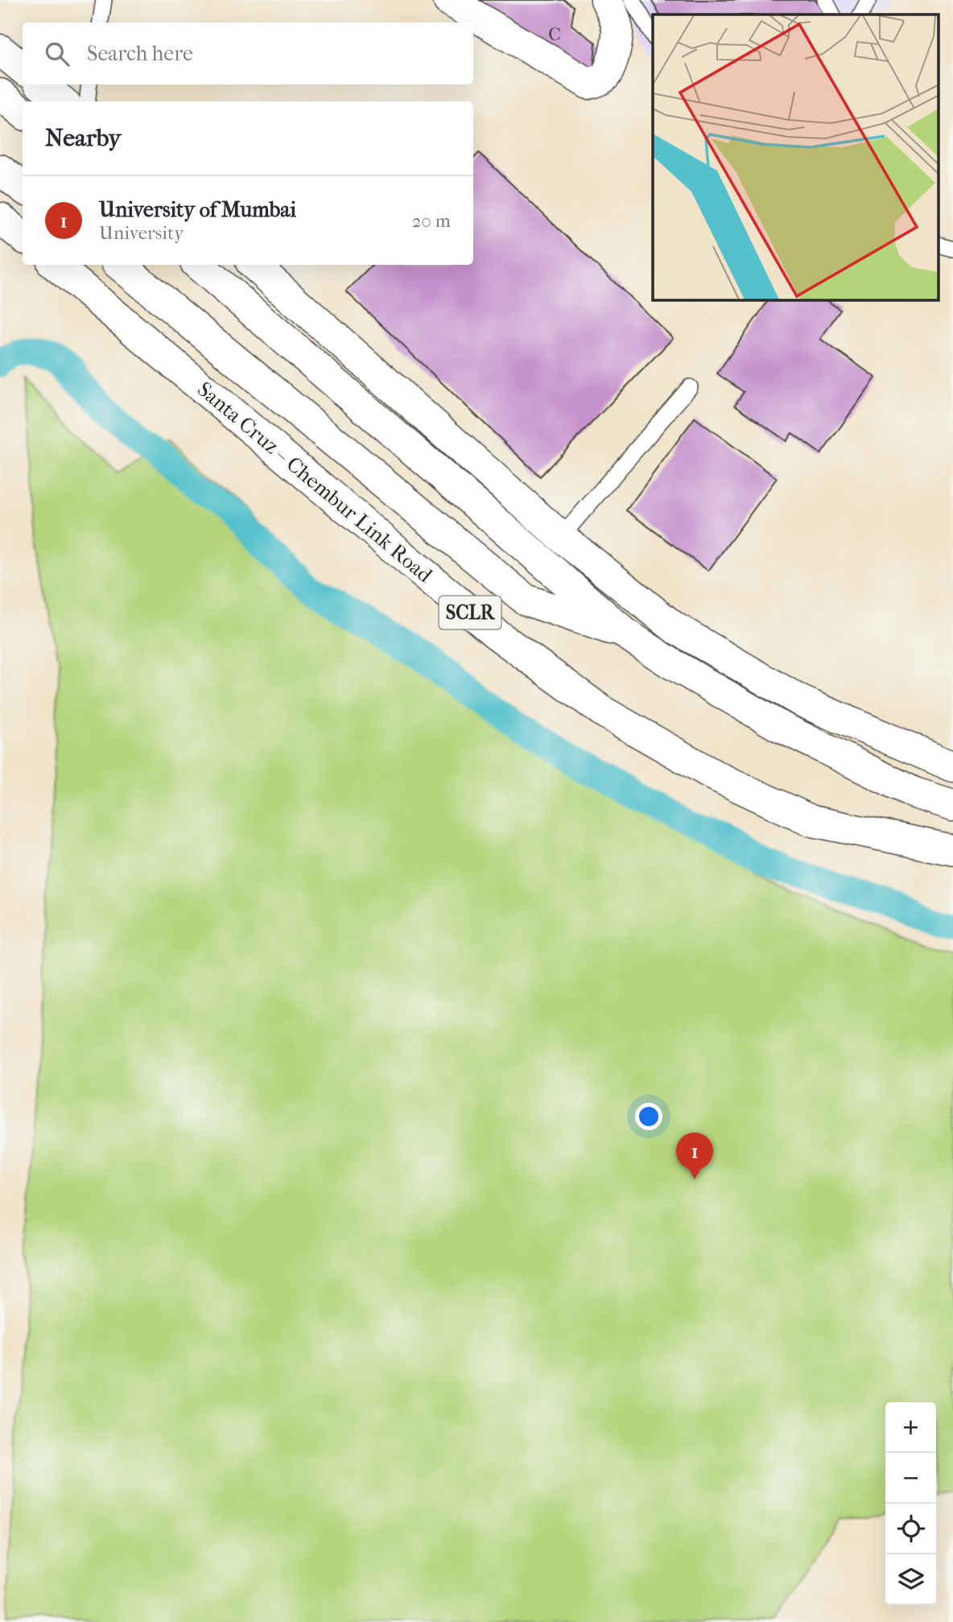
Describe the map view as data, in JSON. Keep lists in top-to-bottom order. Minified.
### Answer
{"streets":{"main road":["Santa Cruz – Chembur Link Road","SCLR"]},"house_numbers":["C"],"page":{"search":"Search here","heading":"Nearby","list":[{"mark":"1","name":"University of Mumbai","note":"University","value":"20 m"}],"pins":"1","map_buttons":["+","−"]}}
